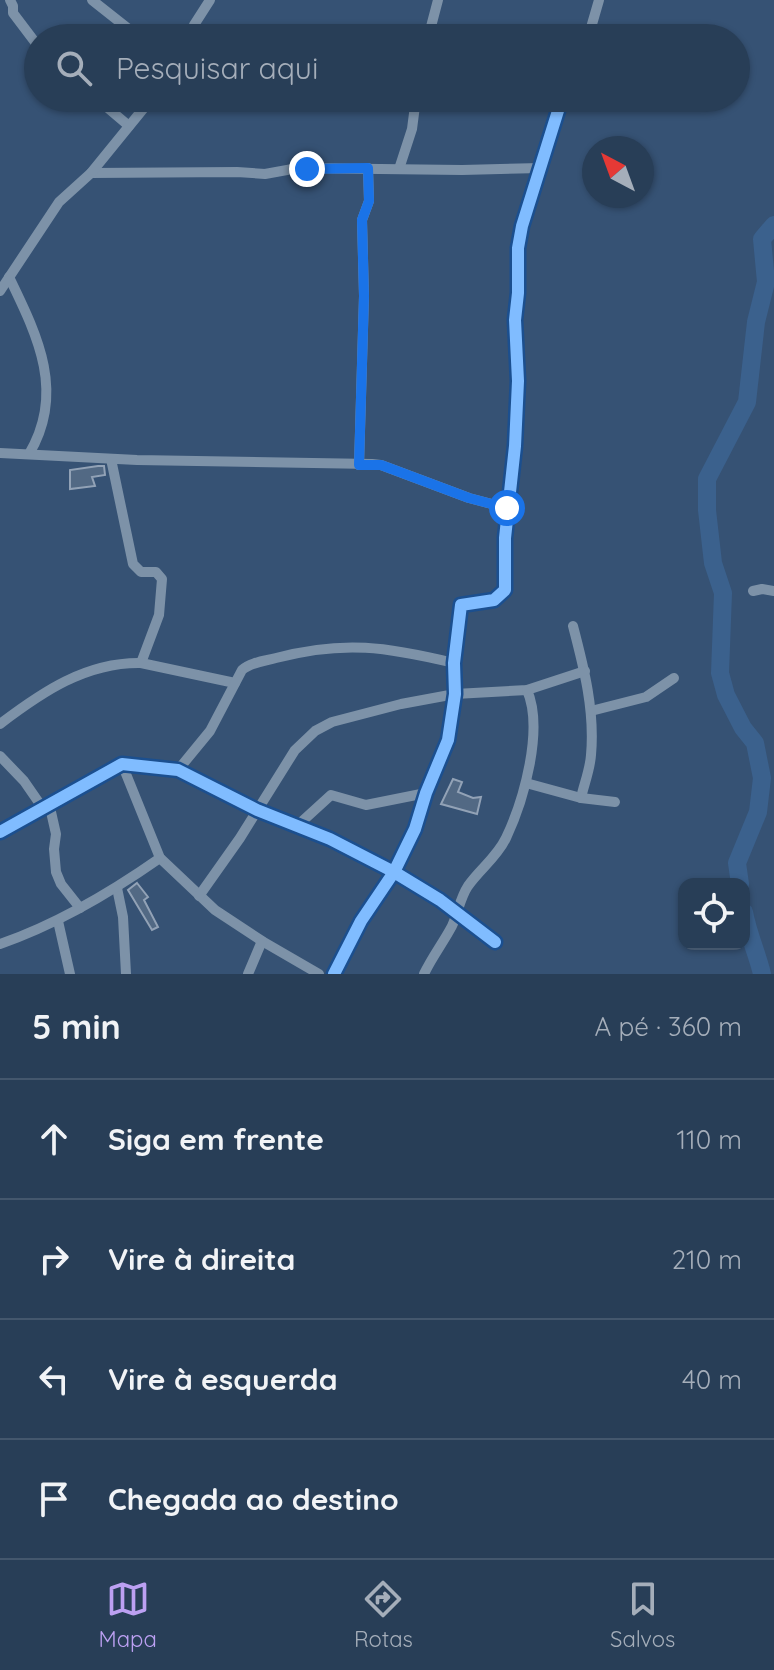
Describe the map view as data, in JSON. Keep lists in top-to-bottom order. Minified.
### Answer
{"north":"top left","page":{"search":"Pesquisar aqui","heading":["5 min","A pé · 360 m"],"list":[["Siga em frente","110 m"],["Vire à direita","210 m"],["Vire à esquerda","40 m"],"Chegada ao destino"],"nav":["Mapa","Rotas","Salvos"]}}
